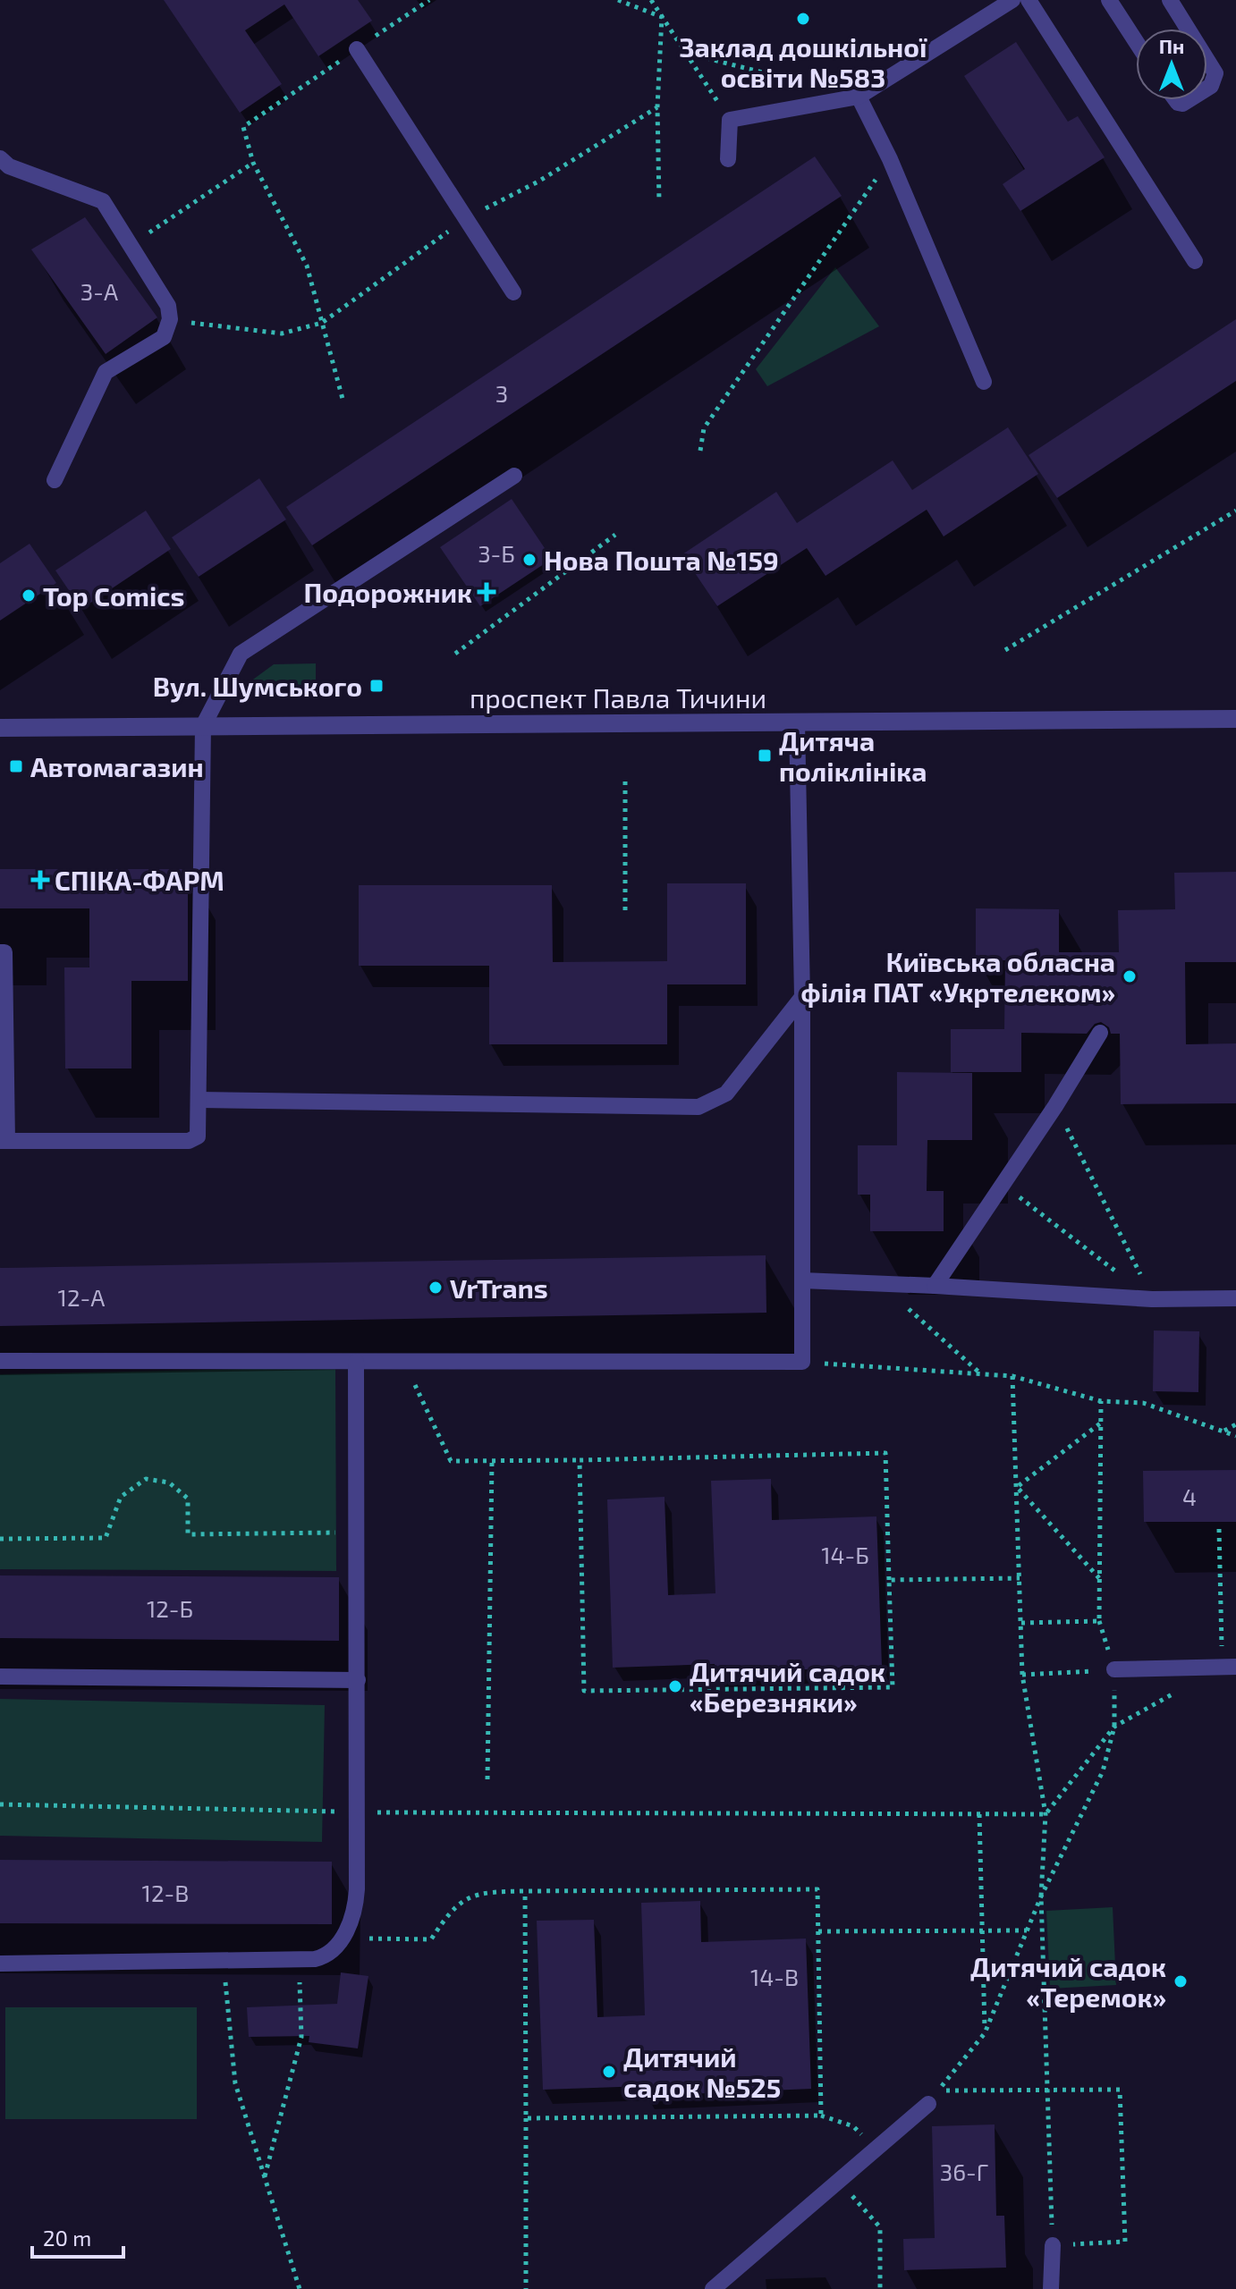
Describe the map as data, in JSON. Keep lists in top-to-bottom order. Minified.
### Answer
{"streets":{"street":["проспект Павла Тичини"]},"places":{"other":["Заклад дошкільної освіти №583","Нова Пошта №159","Top Comics","Київська обласна філія ПАТ «Укртелеком»","VrTrans","Дитячий садок «Березняки»","Дитячий садок «Теремок»","Дитячий садок №525"],"health":["Подорожник","СПІКА-ФАРМ"],"transit":["Вул. Шумського","Дитяча поліклініка","Автомагазин"]},"house_numbers":["3-А","3","3-Б","12-А","4","14-Б","12-Б","12-В","14-В","36-Г"],"scale_bar":"20 m","north":"top"}
